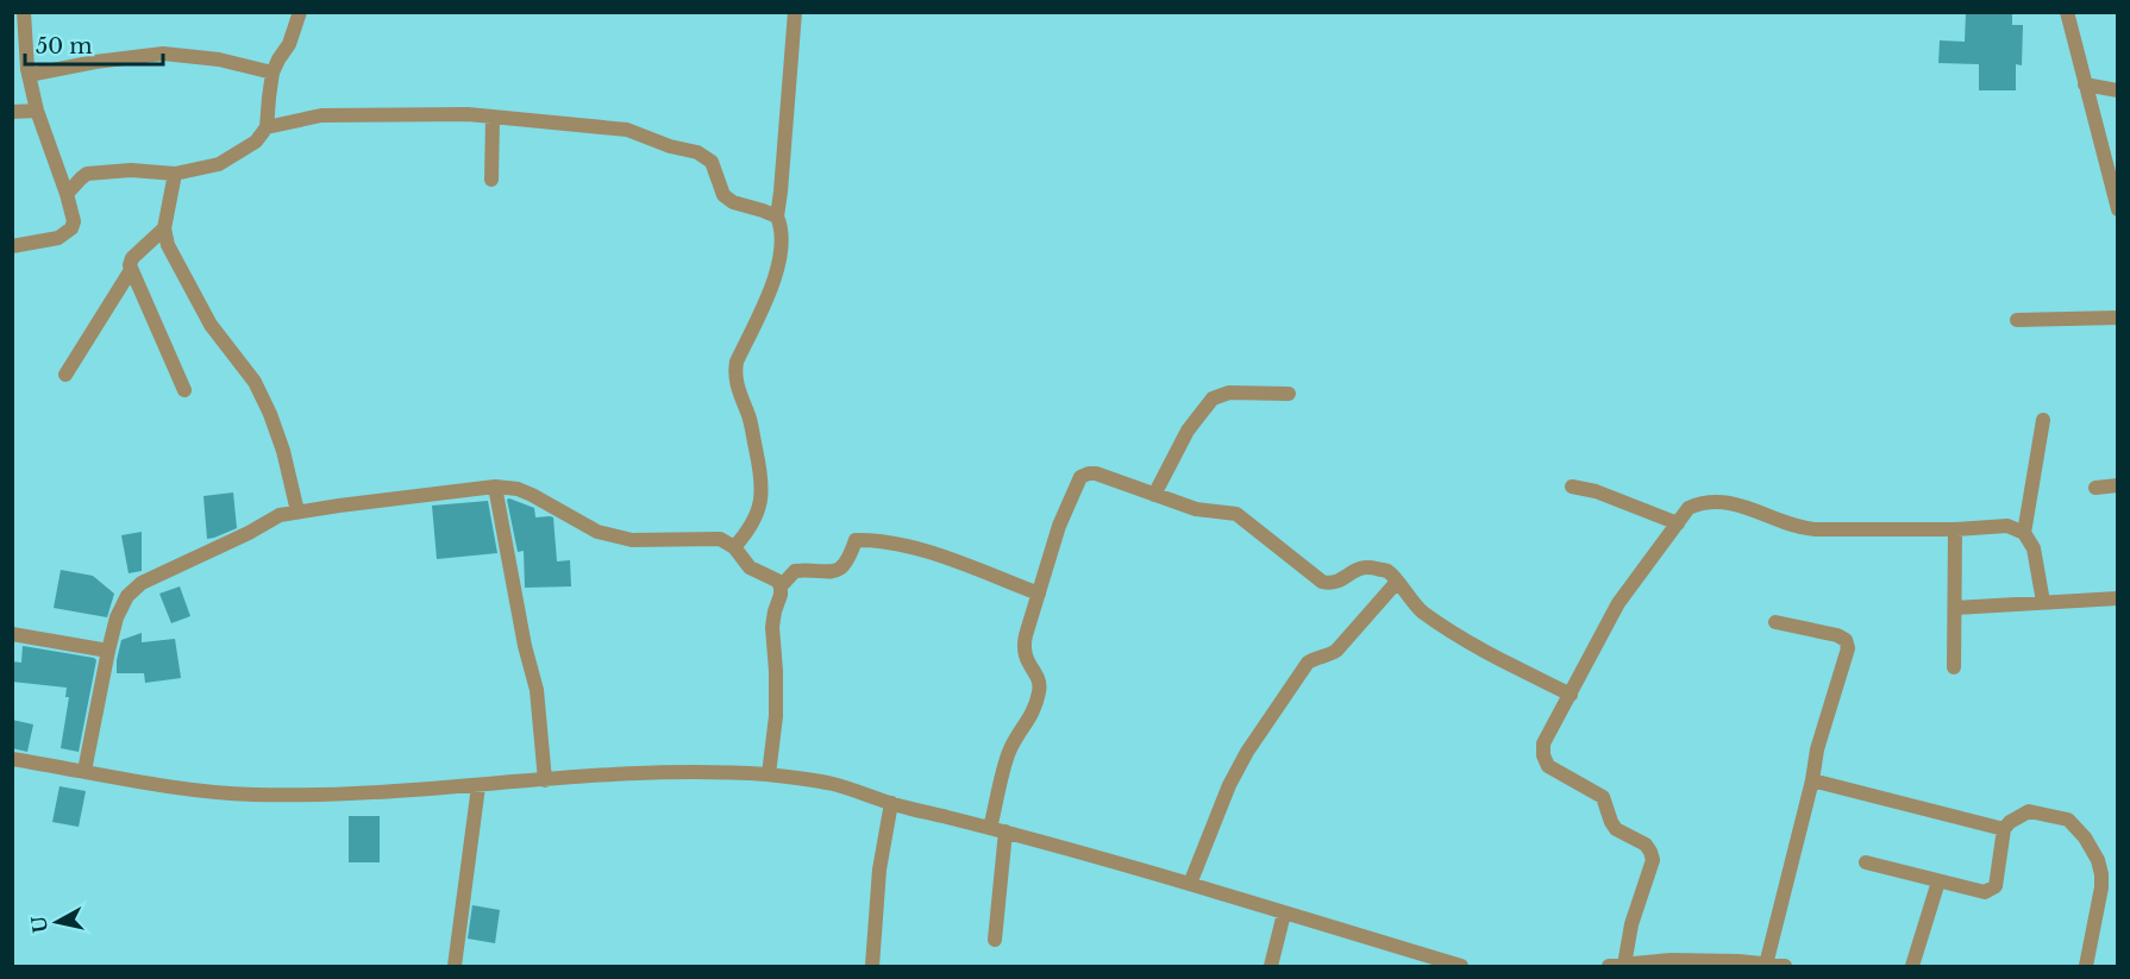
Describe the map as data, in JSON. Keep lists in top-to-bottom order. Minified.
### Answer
{"scale_bar":"50 m","north":"left"}
